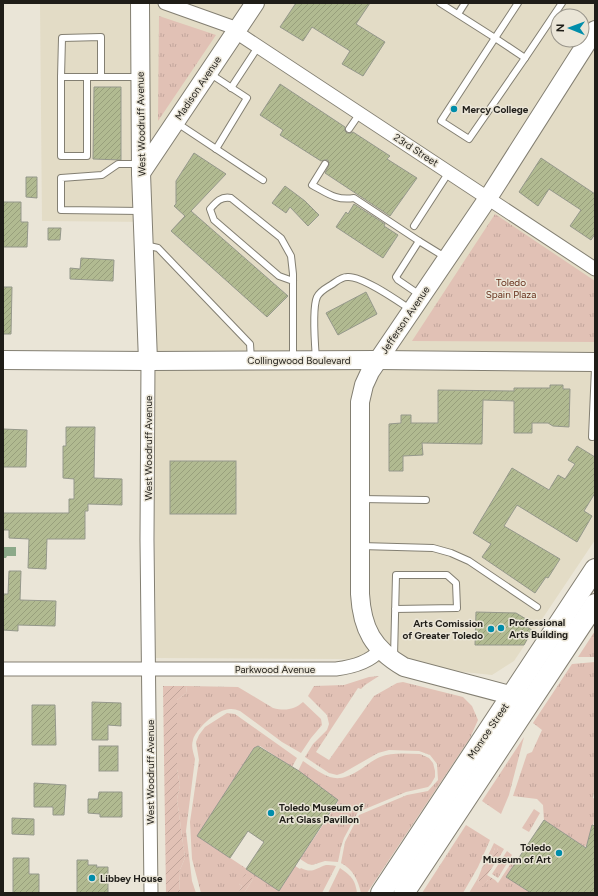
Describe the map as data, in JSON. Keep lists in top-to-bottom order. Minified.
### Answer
{"streets":{"main road":["Monroe Street"],"street":["Madison Avenue","West Woodruff Avenue","23rd Street","Jefferson Avenue","Collingwood Boulevard","Parkwood Avenue"]},"crossings":[["Madison Avenue","West Woodruff Avenue"],["Madison Avenue","23rd Street"],["West Woodruff Avenue","Collingwood Boulevard"],["West Woodruff Avenue","Parkwood Avenue"],["23rd Street","Jefferson Avenue"],["Jefferson Avenue","Collingwood Boulevard"],["Jefferson Avenue","Parkwood Avenue"]],"parks":["Toledo Spain Plaza"],"places":["Mercy College","Professional Arts Building","Arts Comission of Greater Toledo","Toledo Museum of Art Glass Pavillon","Toledo Museum of Art","Libbey House"],"north":"left"}
